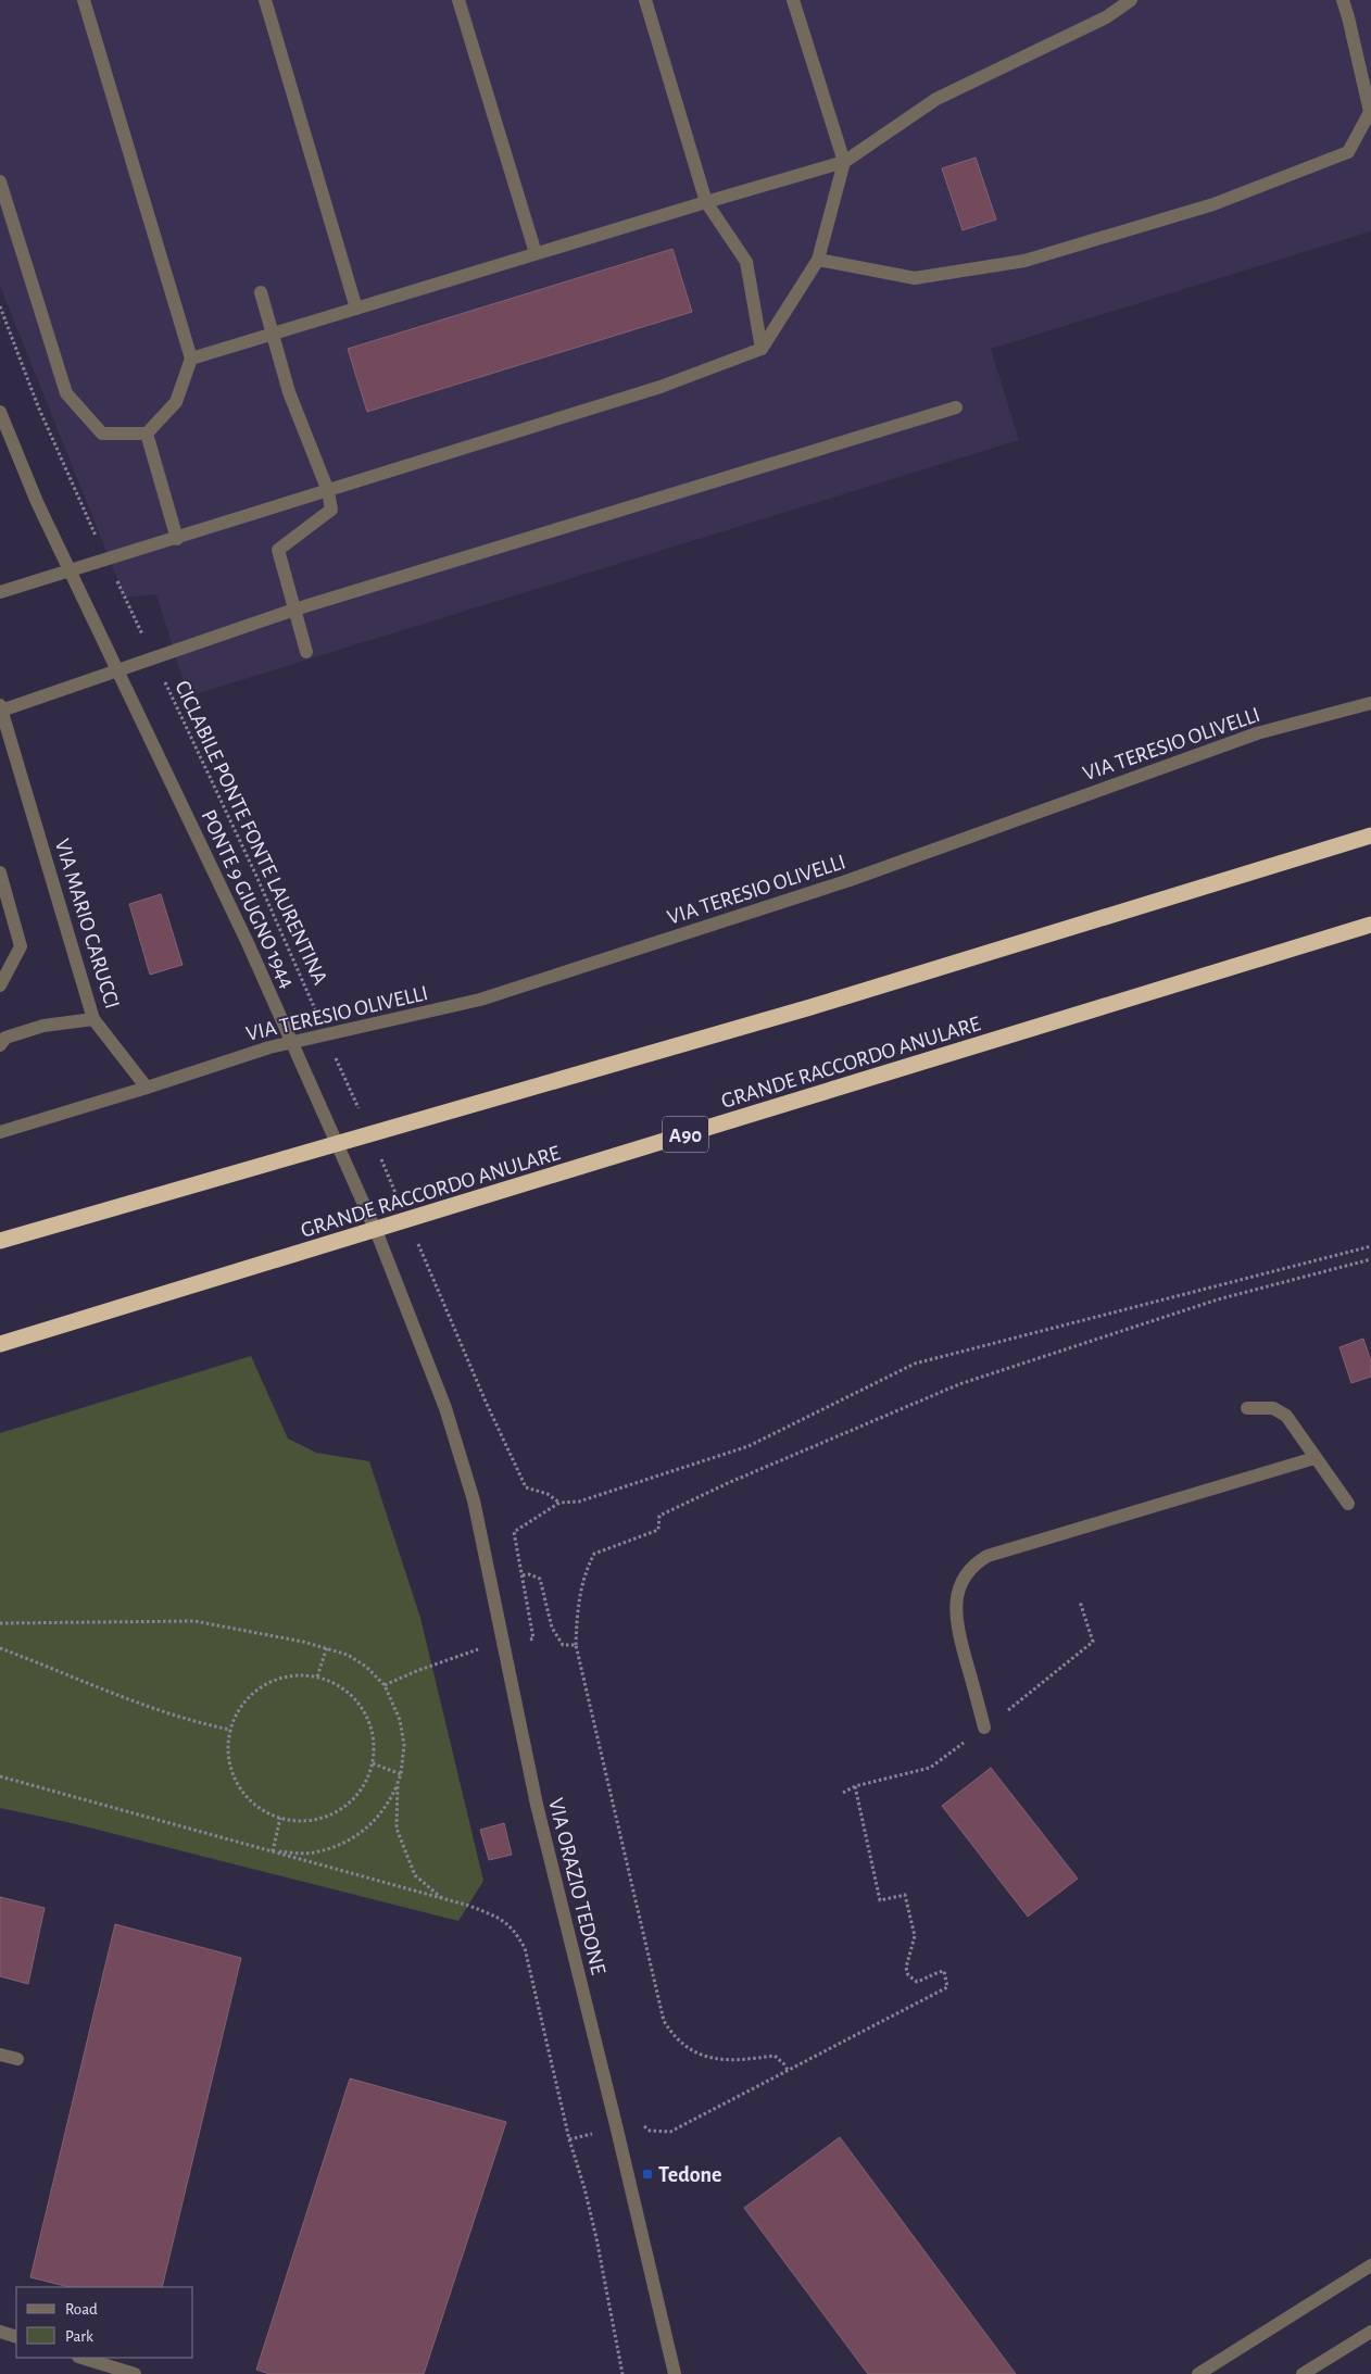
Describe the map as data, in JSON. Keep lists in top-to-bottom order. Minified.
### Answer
{"streets":{"highway":["GRANDE RACCORDO ANULARE","A90"],"street":["VIA TERESIO OLIVELLI","PONTE 9 GIUGNO 1944","VIA MARIO CARUCCI","VIA ORAZIO TEDONE"],"path":["CICLABILE PONTE FONTE LAURENTINA"]},"crossings":[["VIA TERESIO OLIVELLI","VIA MARIO CARUCCI"],["PONTE 9 GIUGNO 1944","VIA ORAZIO TEDONE"]],"places":{"transit":["Tedone"]},"legend":["Road","Park"]}
